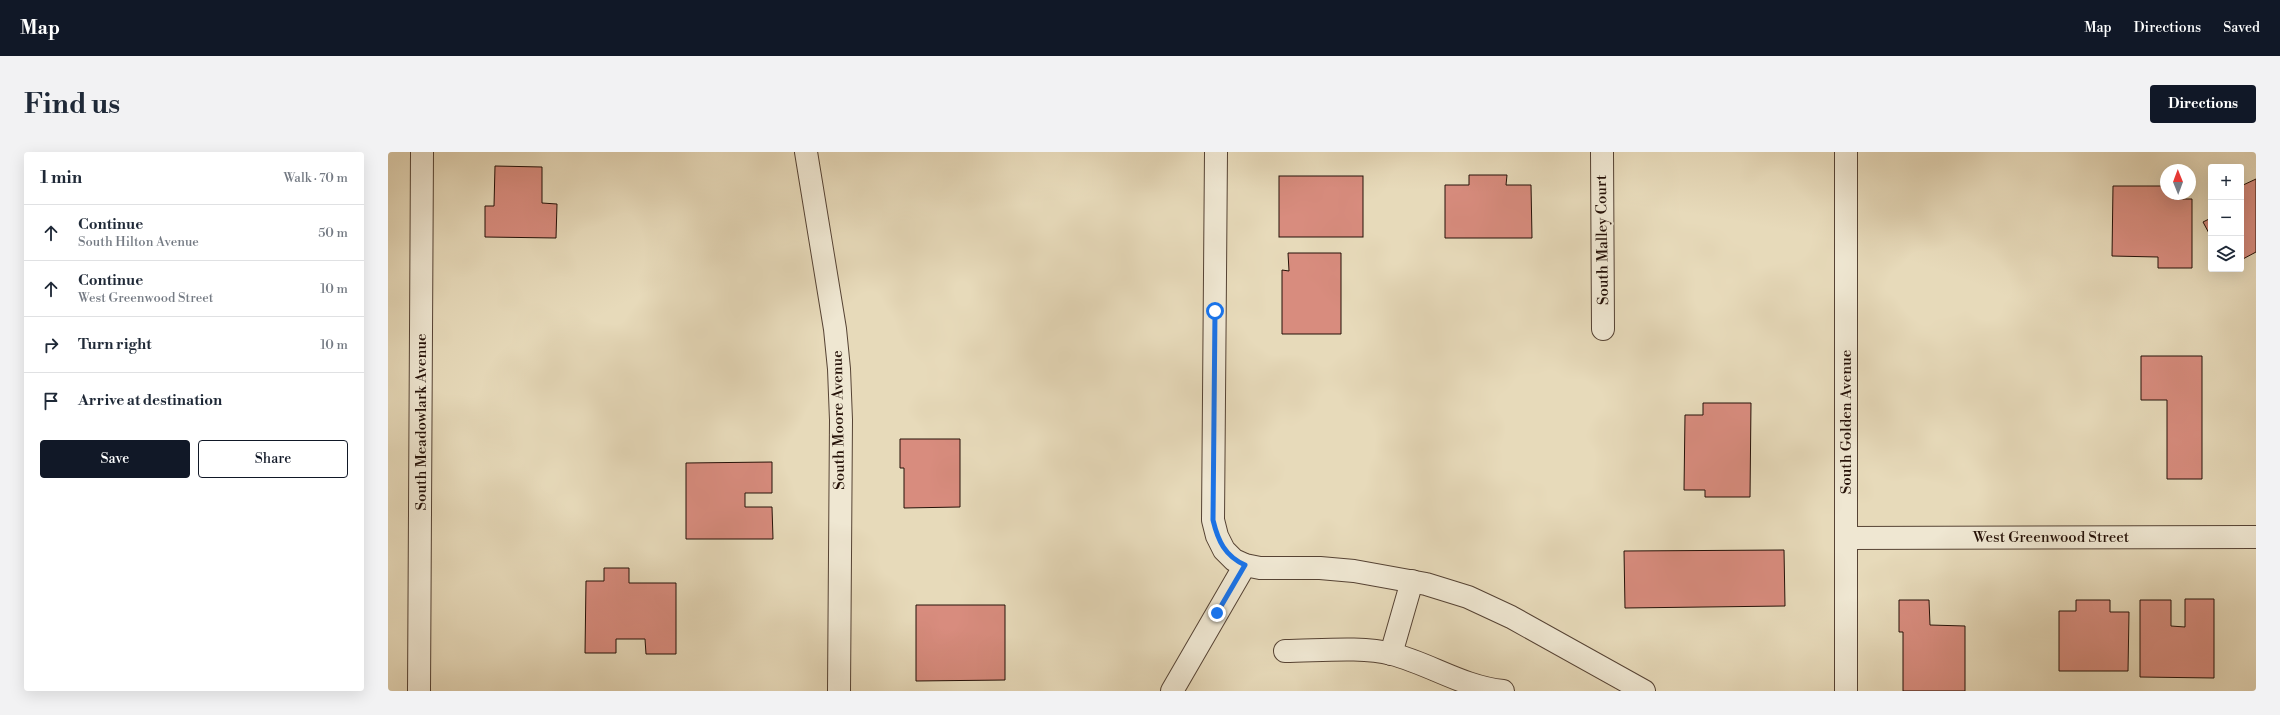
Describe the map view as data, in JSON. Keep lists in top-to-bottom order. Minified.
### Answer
{"streets":{"street":["South Malley Court","South Moore Avenue","South Meadowlark Avenue","South Golden Avenue","West Greenwood Street"]},"crossings":[["South Golden Avenue","West Greenwood Street"]],"north":"top","page":{"header":"Map","nav":["Map","Directions","Saved"],"buttons":["Directions",["Save","Share"]],"title":"Find us","heading":["1 min","Walk · 70 m"],"map_buttons":["+","−"],"list":[["Continue","South Hilton Avenue","50 m"],["Continue","West Greenwood Street","10 m"],["Turn right","10 m"],"Arrive at destination"]}}
